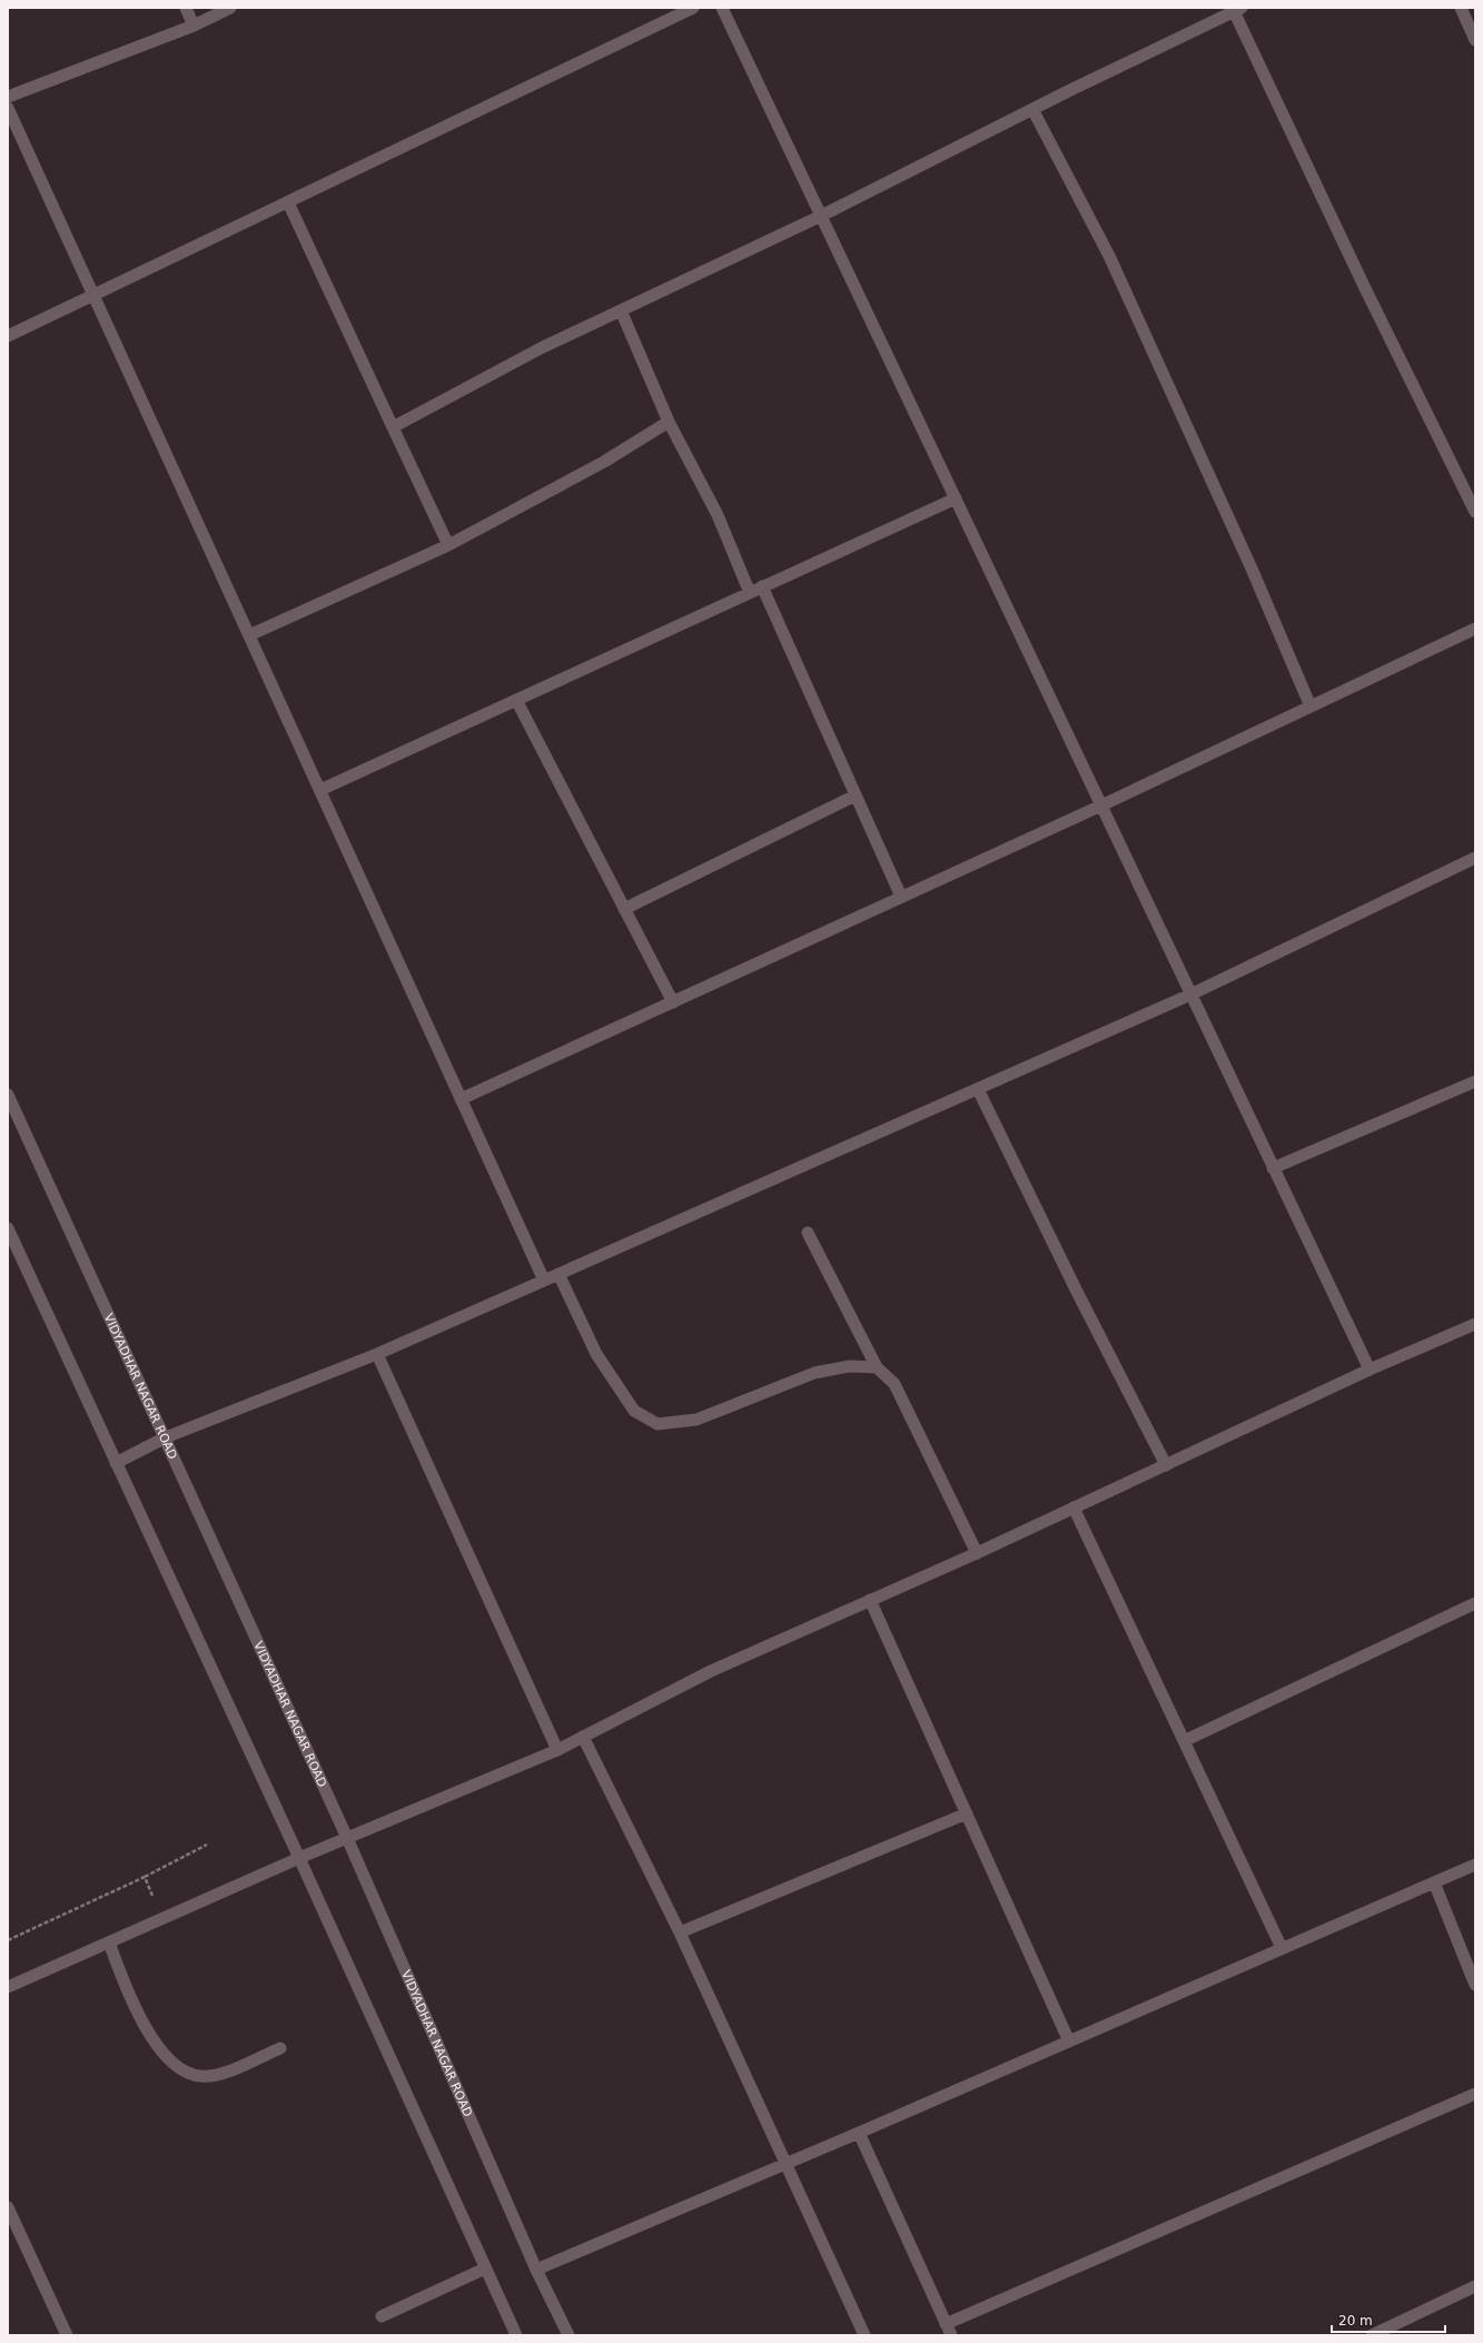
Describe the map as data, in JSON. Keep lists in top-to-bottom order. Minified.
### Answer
{"streets":{"street":["VIDYADHAR NAGAR ROAD"]},"scale_bar":"20 m"}
